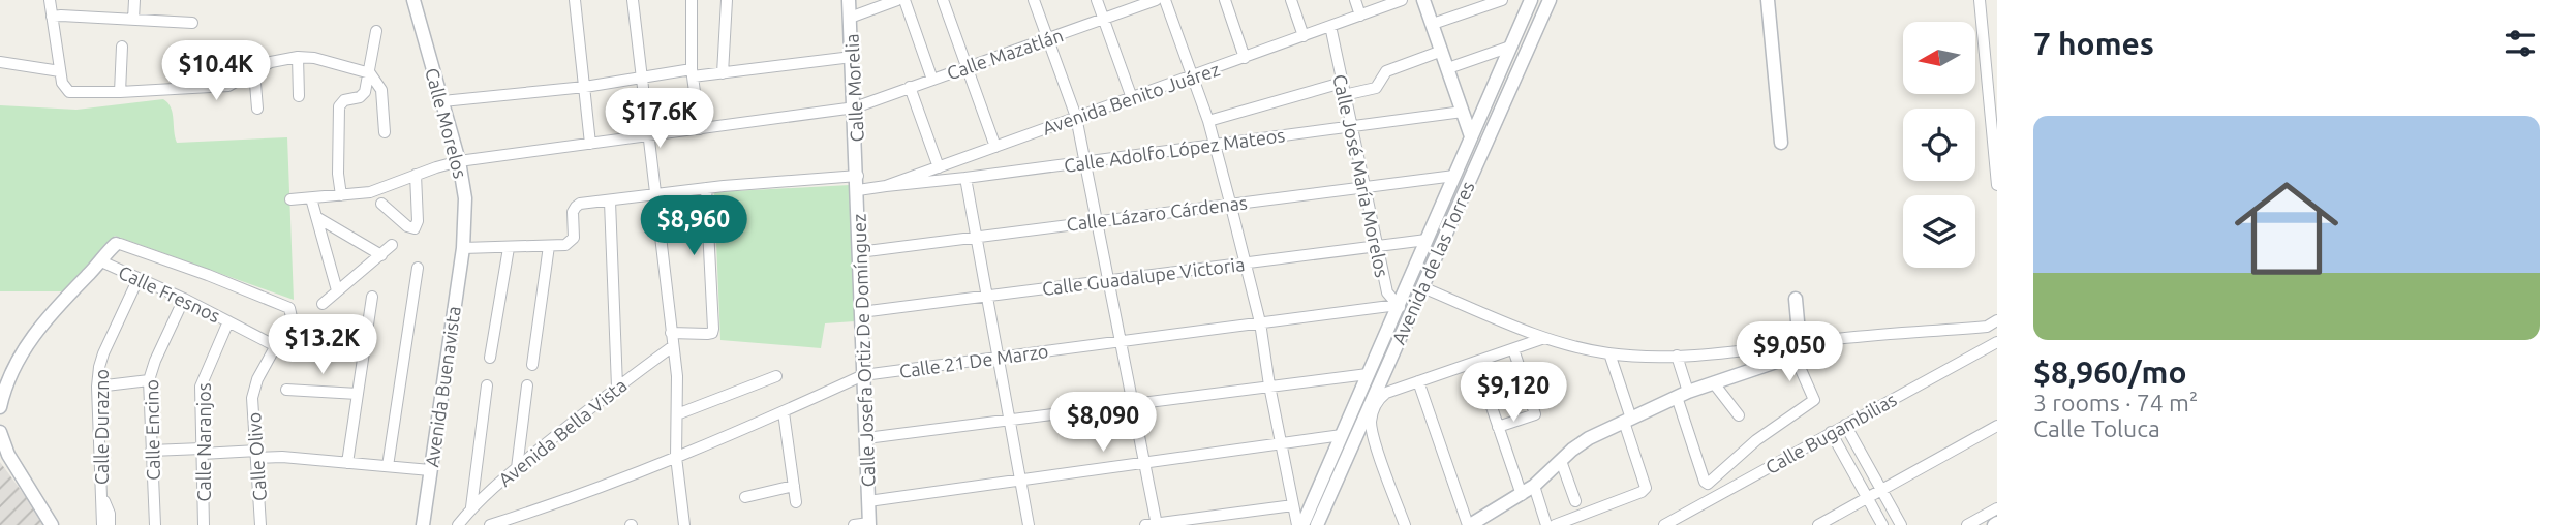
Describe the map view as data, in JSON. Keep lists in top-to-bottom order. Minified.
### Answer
{"streets":{"street":["Calle Mazatlán","Calle Morelia","Avenida Benito Juárez","Calle Morelos","Calle Adolfo López Mateos","Calle José María Morelos","Calle Lázaro Cárdenas","Avenida de las Torres","Calle Guadalupe Victoria","Calle Fresnos","Calle Josefa Ortiz De Domínguez","Calle 21 De Marzo","Avenida Buenavista","Calle Durazno","Calle Encino","Avenida Bella Vista","Calle Bugambilias","Calle Naranjos","Calle Olivo"]},"crossings":[["Calle Mazatlán","Calle Morelia"],["Calle Mazatlán","Calle Morelos"],["Calle Morelia","Calle Josefa Ortiz De Domínguez"],["Avenida Benito Juárez","Calle Adolfo López Mateos"],["Avenida Benito Juárez","Calle José María Morelos"],["Avenida Benito Juárez","Calle Josefa Ortiz De Domínguez"],["Calle Morelos","Avenida Buenavista"],["Calle Adolfo López Mateos","Calle José María Morelos"],["Calle José María Morelos","Calle Lázaro Cárdenas"],["Calle José María Morelos","Avenida de las Torres"],["Calle José María Morelos","Calle Guadalupe Victoria"],["Calle José María Morelos","Calle 21 De Marzo"],["Calle Lázaro Cárdenas","Avenida de las Torres"],["Calle Lázaro Cárdenas","Calle Josefa Ortiz De Domínguez"],["Avenida de las Torres","Calle Guadalupe Victoria"],["Avenida de las Torres","Calle 21 De Marzo"],["Calle Guadalupe Victoria","Calle Josefa Ortiz De Domínguez"],["Calle Fresnos","Calle Durazno"],["Calle Fresnos","Calle Encino"],["Calle Fresnos","Calle Naranjos"],["Calle Fresnos","Calle Olivo"],["Calle Josefa Ortiz De Domínguez","Calle 21 De Marzo"]],"north":"left","page":{"heading":"7 homes","price":["$10.4K","$17.6K","$8,960","$13.2K","$9,050","$9,120","$8,090"],"list":[{"name":"$8,960/mo","note":"3 rooms · 74 m² · Calle Toluca"}]}}
